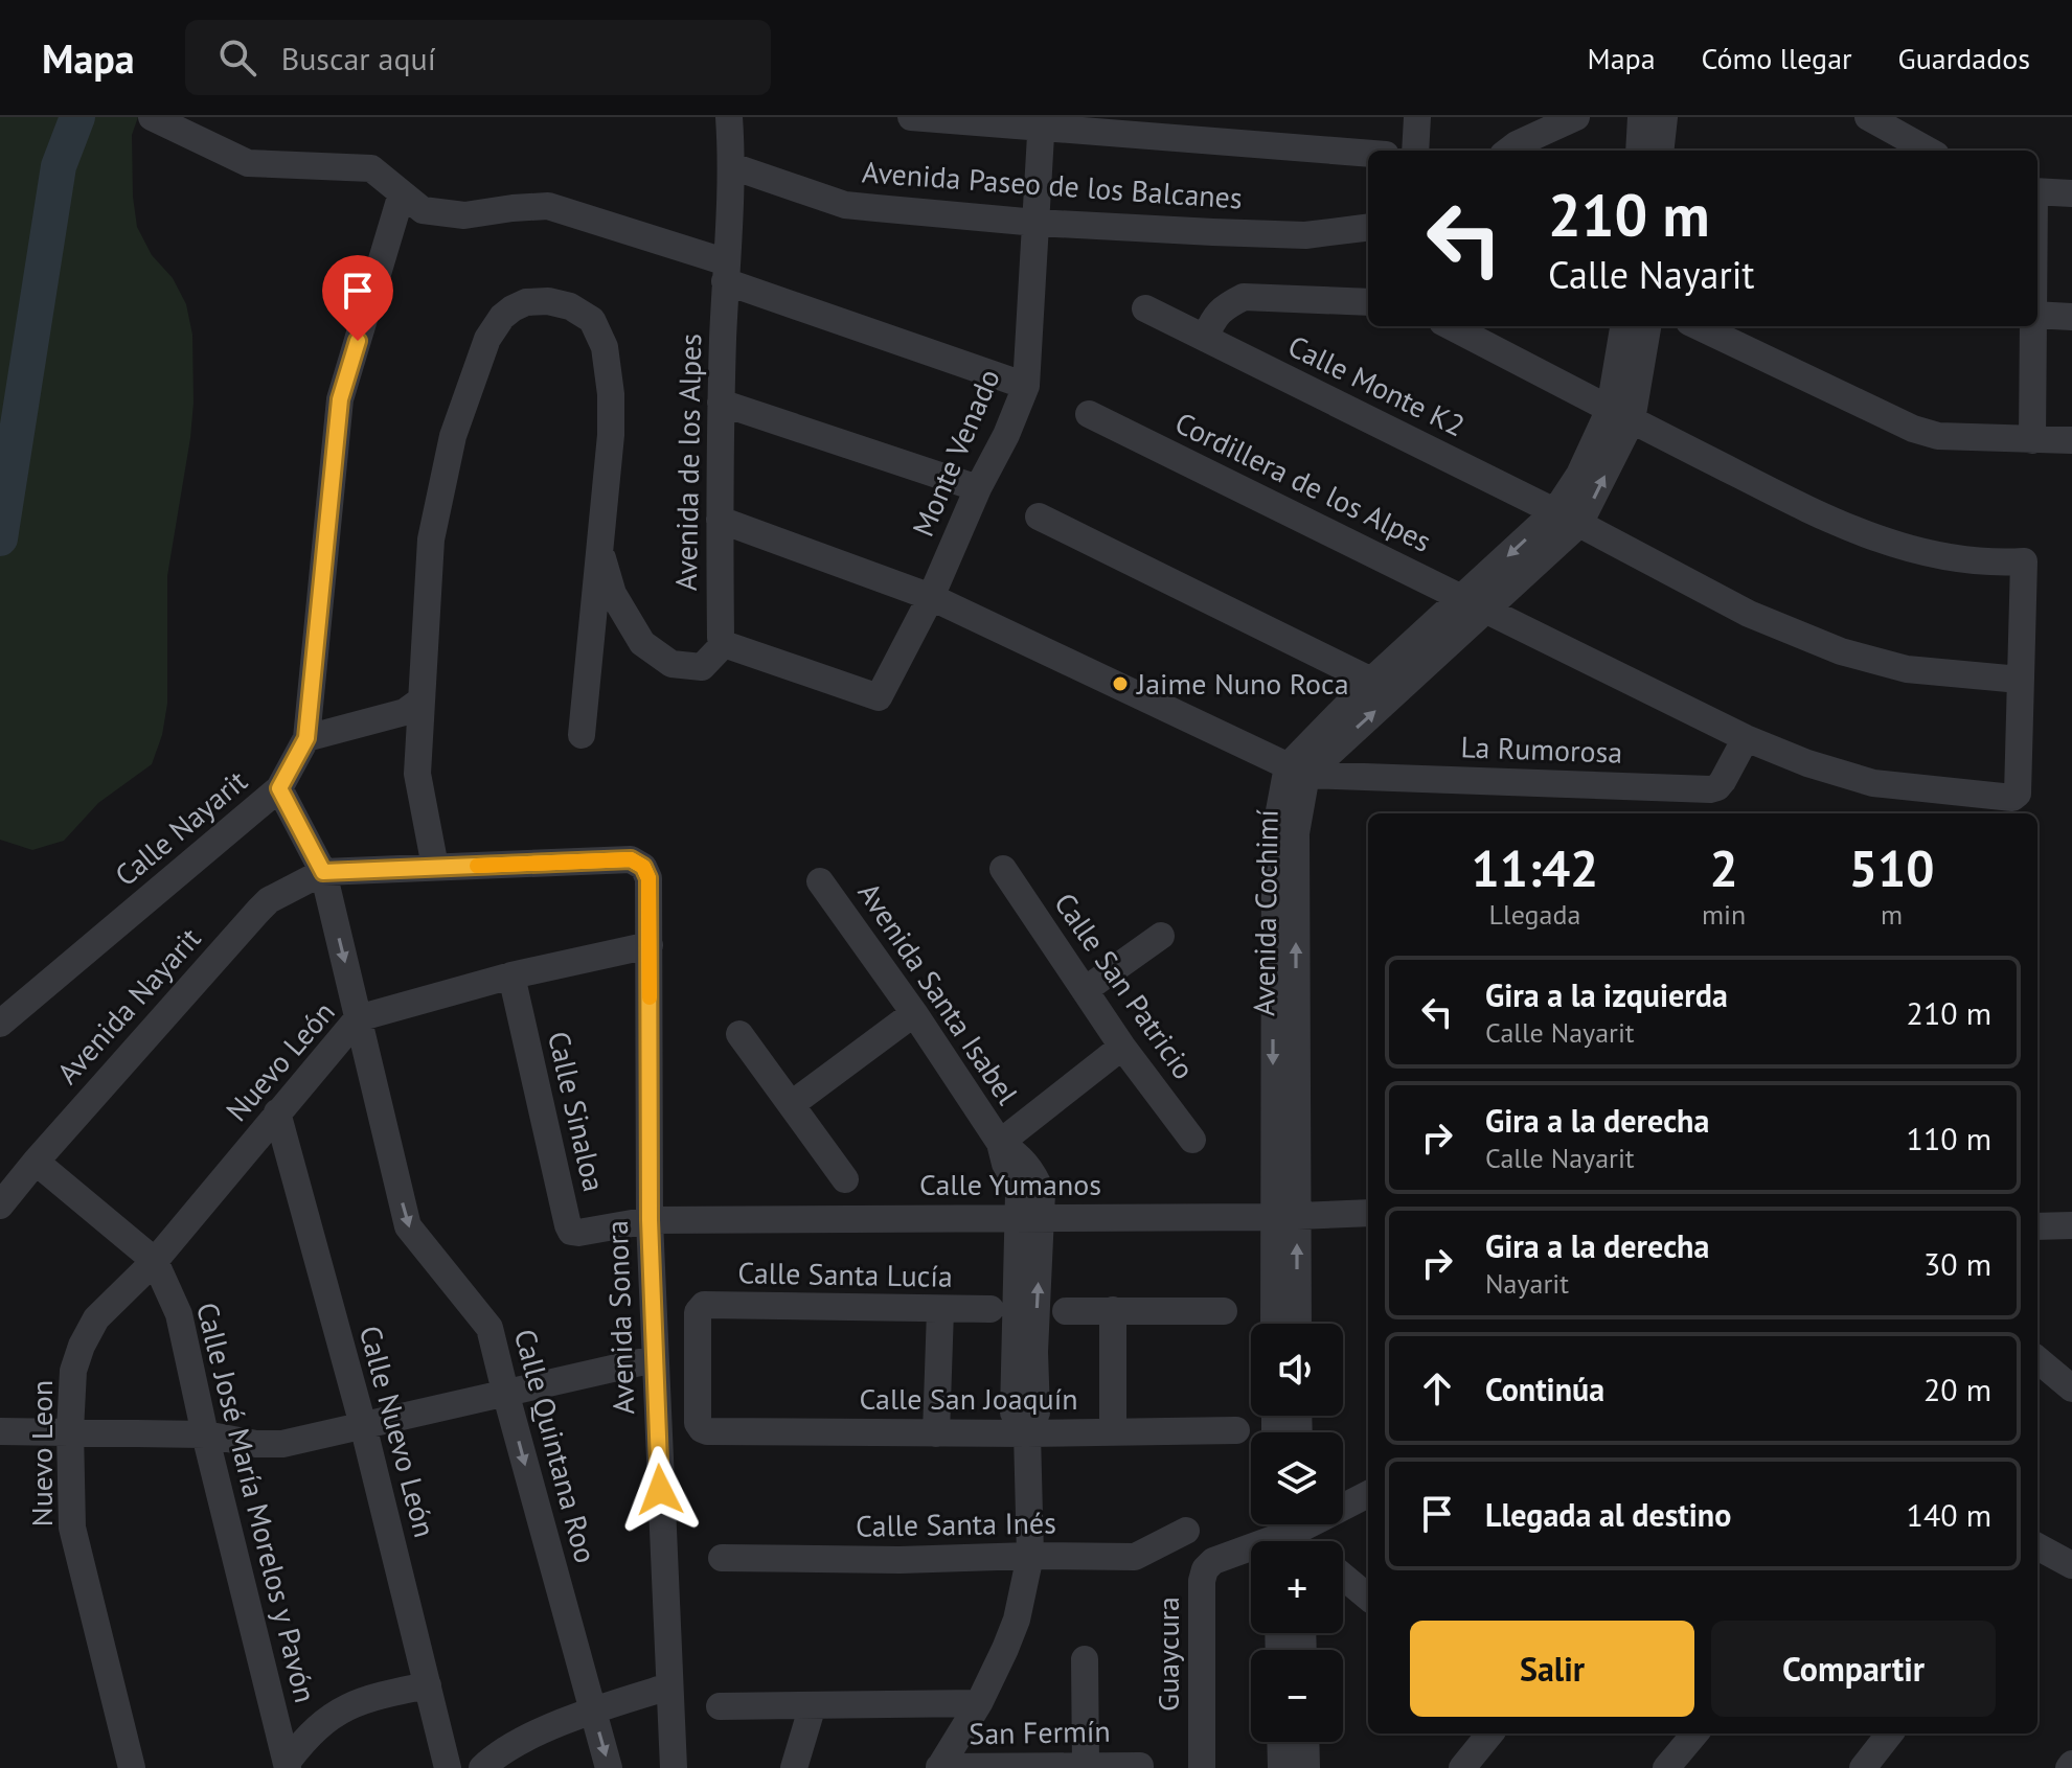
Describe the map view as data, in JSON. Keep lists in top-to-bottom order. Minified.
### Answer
{"streets":{"street":["Avenida Paseo de los Balcanes","Calle Monte K2","Monte Venado","Avenida de los Alpes","Cordillera de los Alpes","La Rumorosa","Calle Nayarit","Avenida Cochimí","Calle San Patricio","Avenida Santa Isabel","Avenida Nayarit","Nuevo León","Calle Sinaloa","Calle Yumanos","Calle Santa Lucía","Avenida Sonora","Calle San Joaquín","Calle Nuevo León","Calle Quintana Roo","Nuevo Leon","Calle José María Morelos y Pavón","Calle Santa Inés","Guaycura","San Fermín"]},"crossings":[["Avenida Paseo de los Balcanes","Monte Venado"],["Avenida Paseo de los Balcanes","Avenida de los Alpes"],["Calle Monte K2","Cordillera de los Alpes"],["Calle Monte K2","Avenida Cochimí"],["Monte Venado","Avenida de los Alpes"],["Cordillera de los Alpes","La Rumorosa"],["Cordillera de los Alpes","Avenida Cochimí"],["La Rumorosa","Avenida Cochimí"],["Calle Nayarit","Avenida Nayarit"],["Calle Nayarit","Calle Quintana Roo"],["Avenida Cochimí","Calle Yumanos"],["Avenida Santa Isabel","Calle Yumanos"],["Avenida Santa Isabel","Calle San Joaquín"],["Avenida Santa Isabel","Calle Santa Inés"],["Avenida Santa Isabel","San Fermín"],["Avenida Nayarit","Calle Quintana Roo"],["Avenida Nayarit","Calle José María Morelos y Pavón"],["Nuevo León","Calle Sinaloa"],["Nuevo León","Avenida Sonora"],["Nuevo León","Calle Nuevo León"],["Nuevo León","Calle Quintana Roo"],["Nuevo León","Nuevo Leon"],["Nuevo León","Calle José María Morelos y Pavón"],["Calle Sinaloa","Calle Yumanos"],["Calle Sinaloa","Avenida Sonora"],["Calle Yumanos","Avenida Sonora"],["Calle Santa Lucía","Calle San Joaquín"],["Nuevo Leon","Calle José María Morelos y Pavón"]],"one_way":["Calle Quintana Roo"],"places":["Jaime Nuno Roca"],"page":{"header":"Mapa","search":"Buscar aquí","nav":["Mapa","Cómo llegar","Guardados"],"turn":["210 m","Calle Nayarit"],"eta":["11:42","Llegada","2","min","510","m"],"list":[{"name":"Gira a la izquierda","note":"Calle Nayarit","value":"210 m"},{"name":"Gira a la derecha","note":"Calle Nayarit","value":"110 m"},{"name":"Gira a la derecha","note":"Nayarit","value":"30 m"},{"name":"Continúa","value":"20 m"},{"name":"Llegada al destino","value":"140 m"}],"map_buttons":["+","−"],"buttons":["Salir","Compartir"]}}
